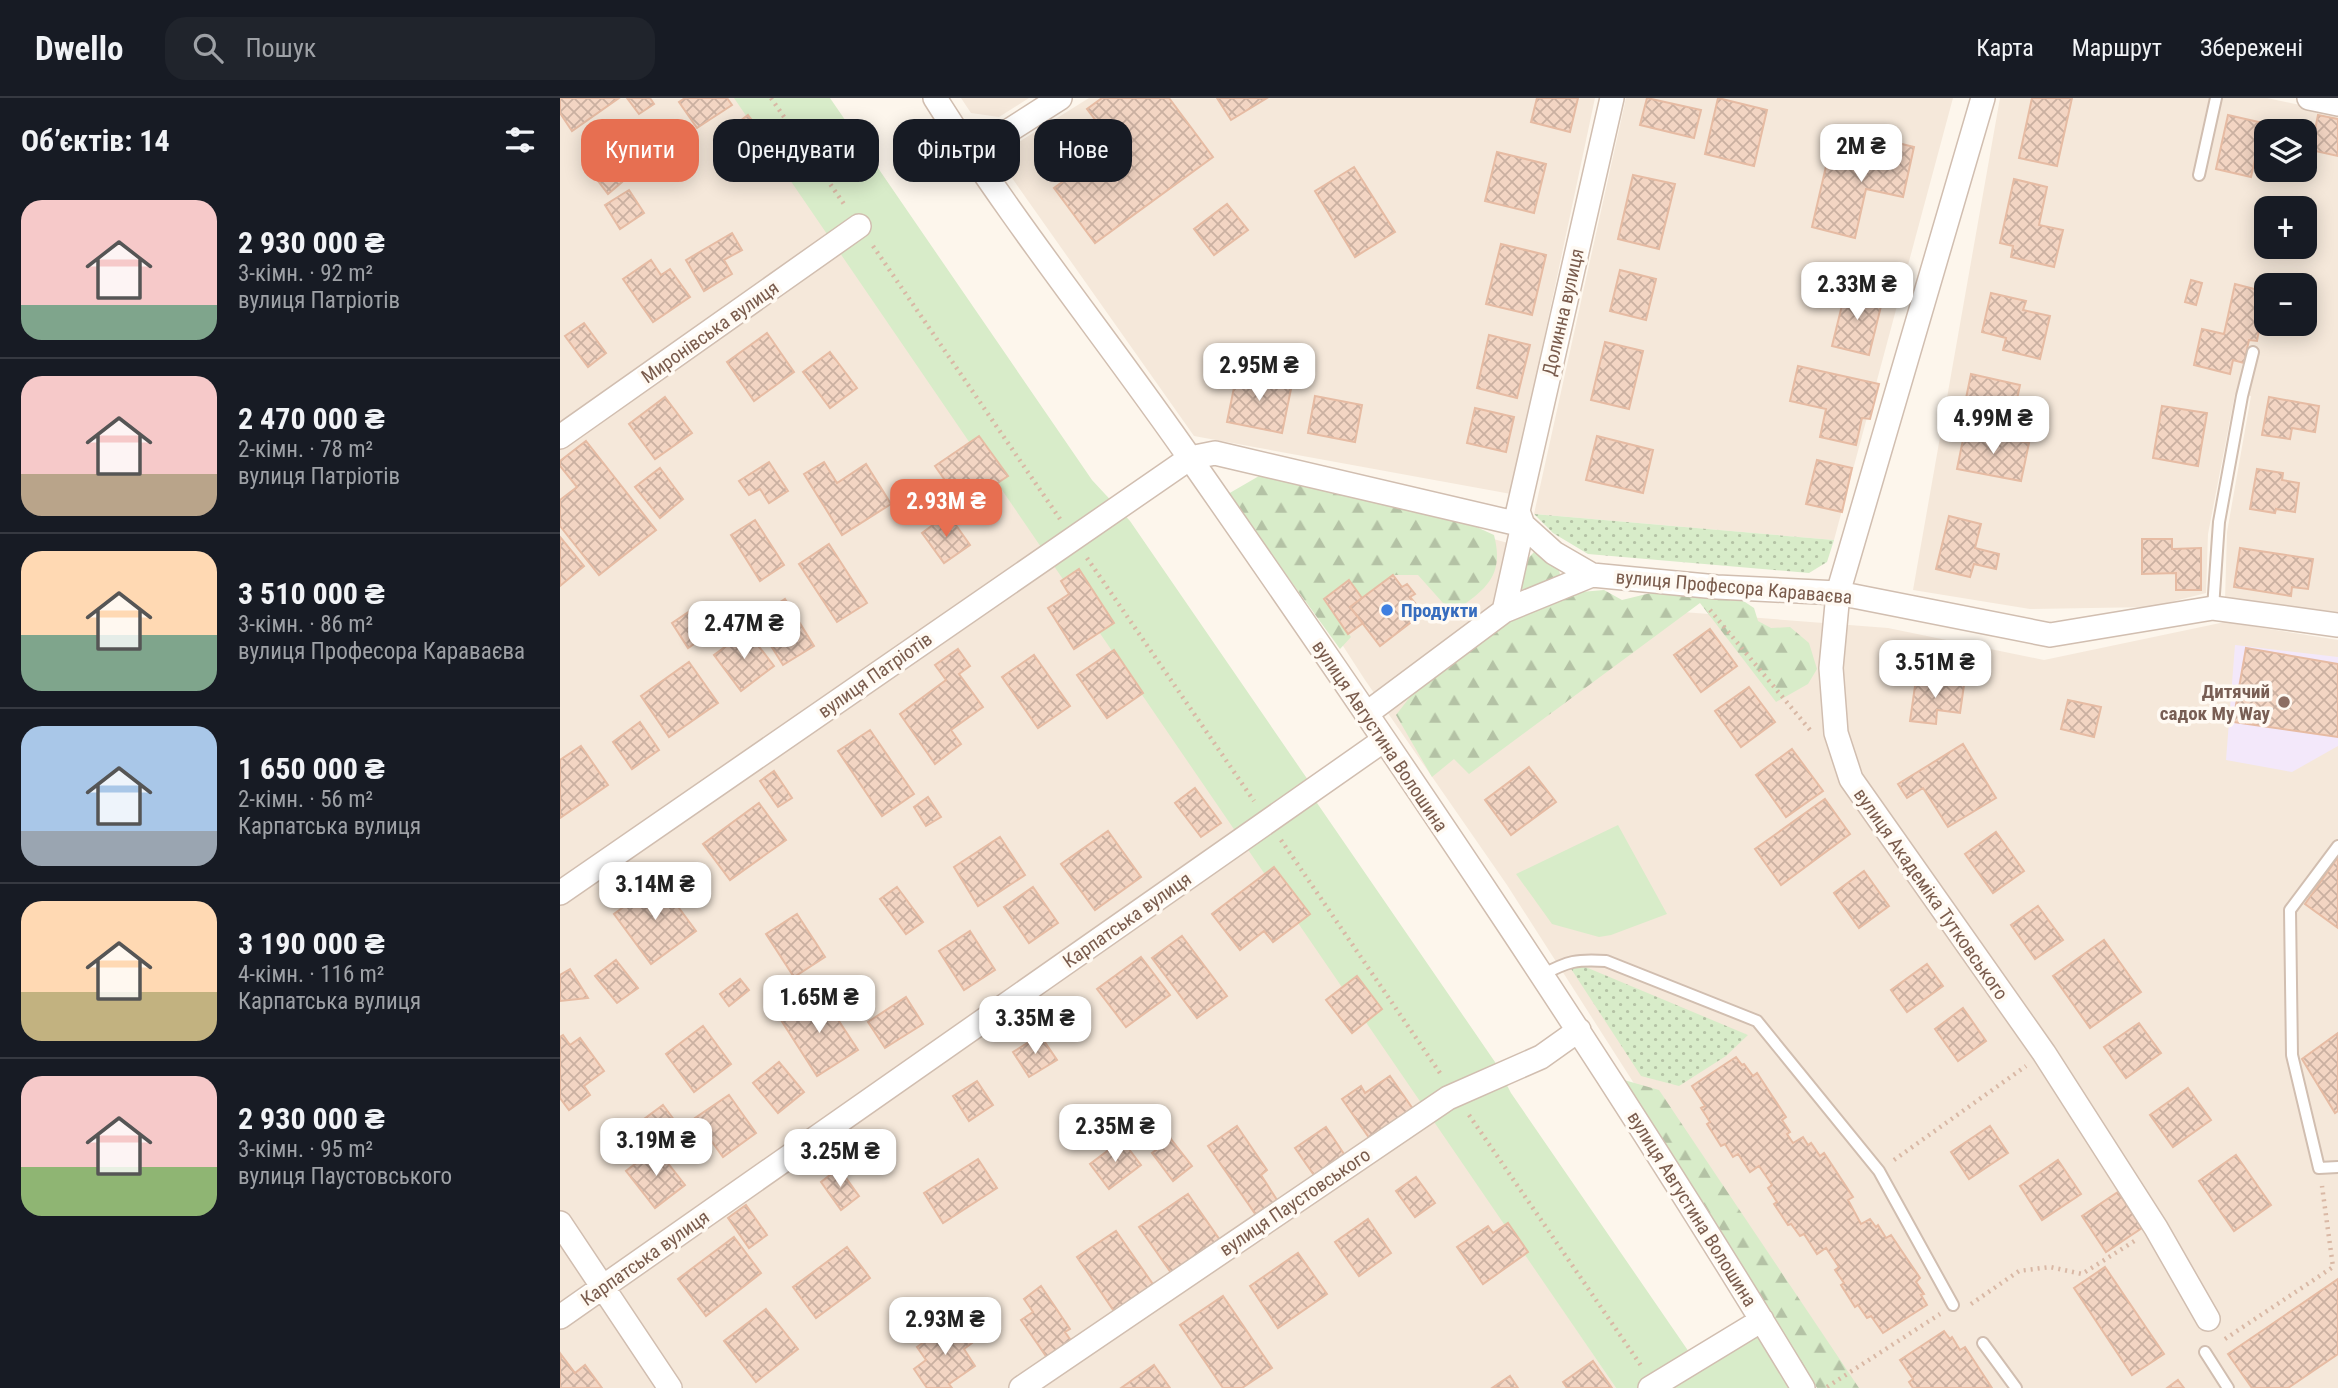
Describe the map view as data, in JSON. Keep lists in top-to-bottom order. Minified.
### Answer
{"streets":{"street":["Долинна вулиця","Миронівська вулиця","вулиця Професора Караваєва","вулиця Патріотів","вулиця Августина Волошина","вулиця Академіка Тутковського","Карпатська вулиця","вулиця Паустовського"]},"crossings":[["Долинна вулиця","вулиця Професора Караваєва"],["вулиця Професора Караваєва","вулиця Патріотів"],["вулиця Професора Караваєва","вулиця Августина Волошина"],["вулиця Професора Караваєва","вулиця Академіка Тутковського"],["вулиця Патріотів","вулиця Августина Волошина"],["вулиця Августина Волошина","Карпатська вулиця"],["вулиця Августина Волошина","вулиця Паустовського"]],"places":["Продукти","Дитячий садок My Way"],"page":{"header":"Dwello","search":"Пошук","nav":["Карта","Маршрут","Збережені"],"heading":"Об’єктів: 14","map_buttons":["+","−"],"chip":["Купити","Орендувати","Фільтри","Нове"],"price":["2M ₴","2.33M ₴","2.95M ₴","4.99M ₴","2.93M ₴","2.47M ₴","3.51M ₴","3.14M ₴","1.65M ₴","3.35M ₴","2.35M ₴","3.19M ₴","3.25M ₴","2.93M ₴"],"list":[{"name":"2 930 000 ₴","note":"3-кімн. · 92 m² · вулиця Патріотів"},{"name":"2 470 000 ₴","note":"2-кімн. · 78 m² · вулиця Патріотів"},{"name":"3 510 000 ₴","note":"3-кімн. · 86 m² · вулиця Професора Караваєва"},{"name":"1 650 000 ₴","note":"2-кімн. · 56 m² · Карпатська вулиця"},{"name":"3 190 000 ₴","note":"4-кімн. · 116 m² · Карпатська вулиця"},{"name":"2 930 000 ₴","note":"3-кімн. · 95 m² · вулиця Паустовського"}]}}
